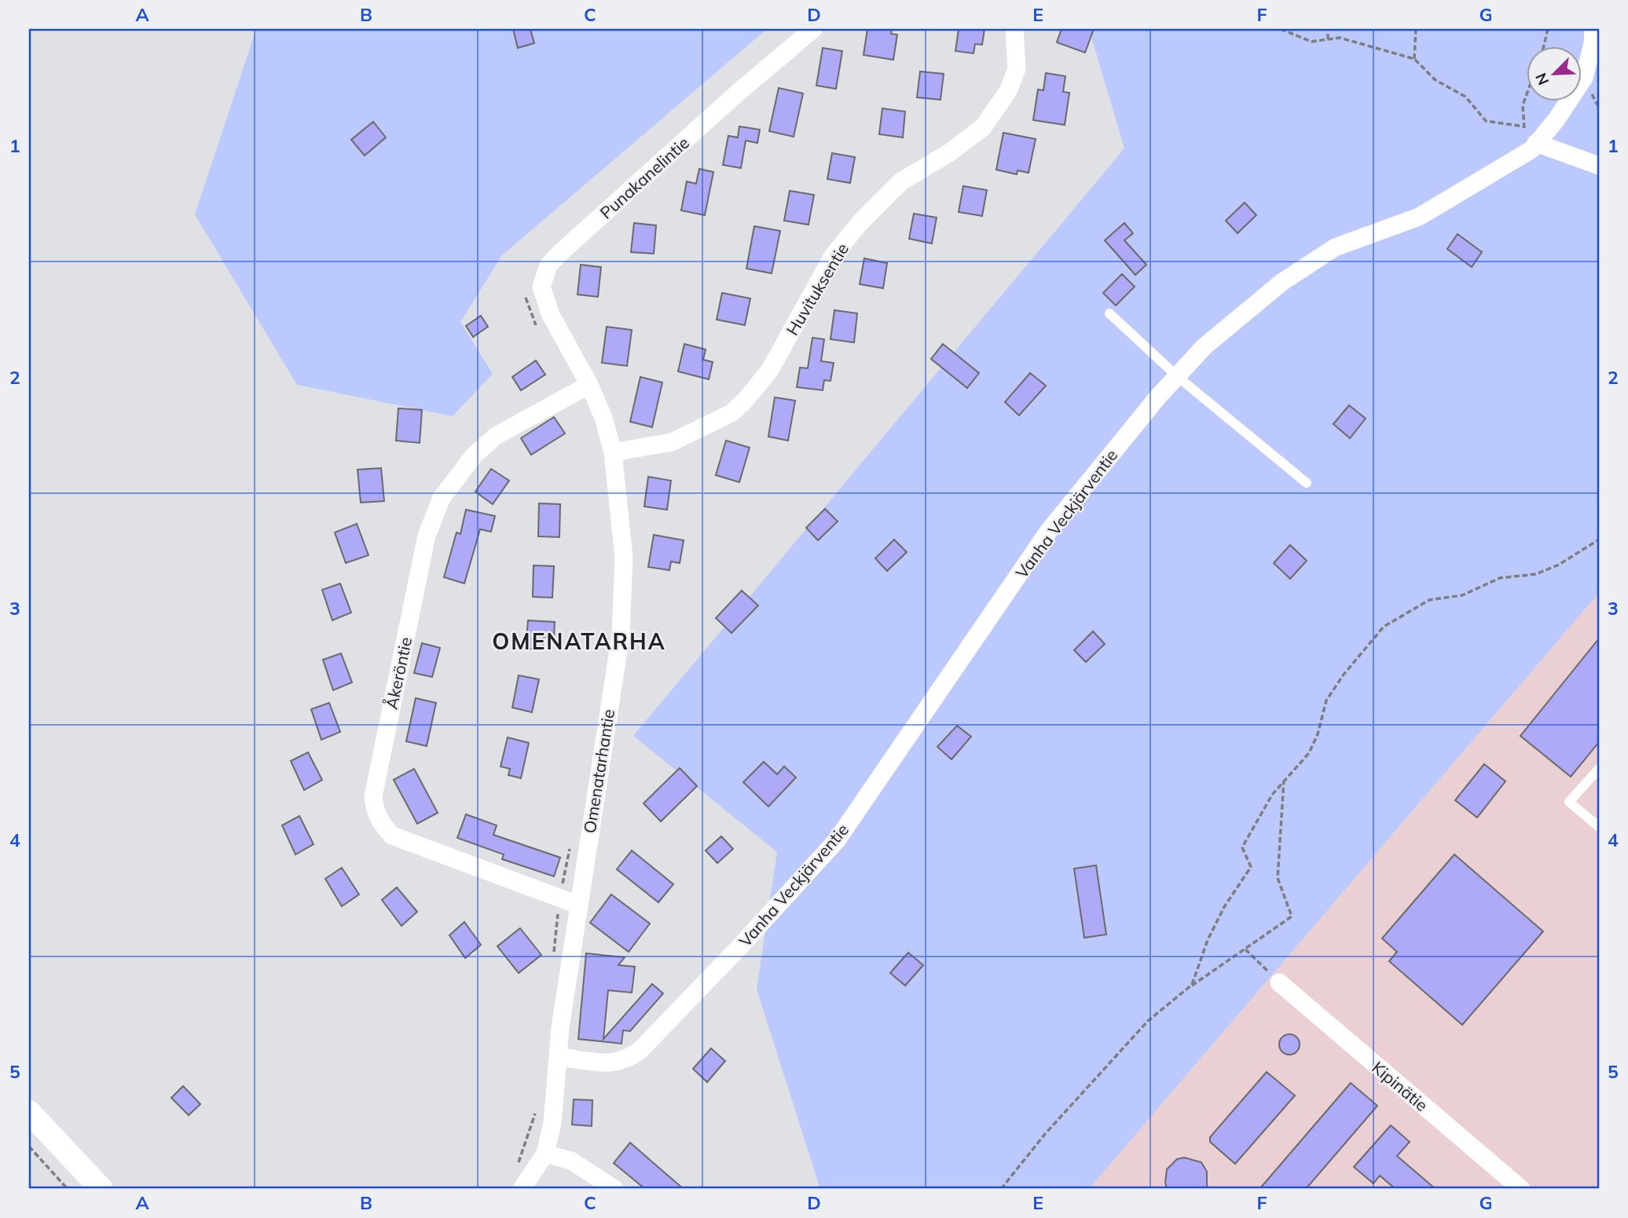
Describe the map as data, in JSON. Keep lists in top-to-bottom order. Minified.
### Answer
{"streets":{"street":["Punakanelintie","Huvituksentie","Vanha Veckjärventie","Åkeröntie","Omenatarhantie","Kipinätie"]},"crossings":[["Punakanelintie","Omenatarhantie"],["Huvituksentie","Omenatarhantie"],["Vanha Veckjärventie","Omenatarhantie"],["Åkeröntie","Omenatarhantie"]],"districts":["OMENATARHA"],"north":"bottom left","grid":{"columns":["A","B","C","D","E","F","G"],"rows":["1","2","3","4","5"]}}
